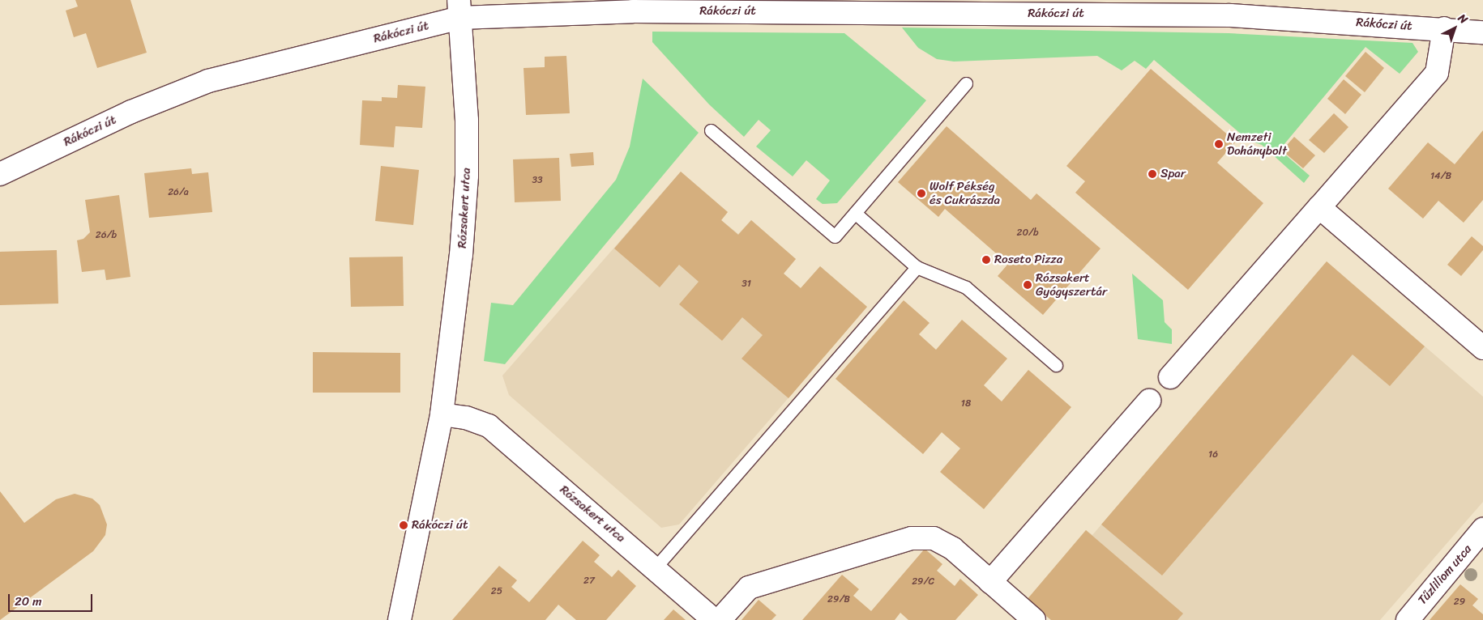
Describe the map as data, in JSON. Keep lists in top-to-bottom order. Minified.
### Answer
{"streets":{"street":["Rákóczi út","Rózsakert utca","Tűzliliom utca"]},"crossings":[["Rákóczi út","Rózsakert utca"]],"places":["Nemzeti Dohánybolt","Spar","Wolf Pékség és Cukrászda","Roseto Pizza","Rózsakert Gyógyszertár","Rákóczi út"],"house_numbers":["14/B","33","26/a","20/b","26/b","31","18","16","27","29/C","25","29/B","29"],"scale_bar":"20 m","north":"top right"}
